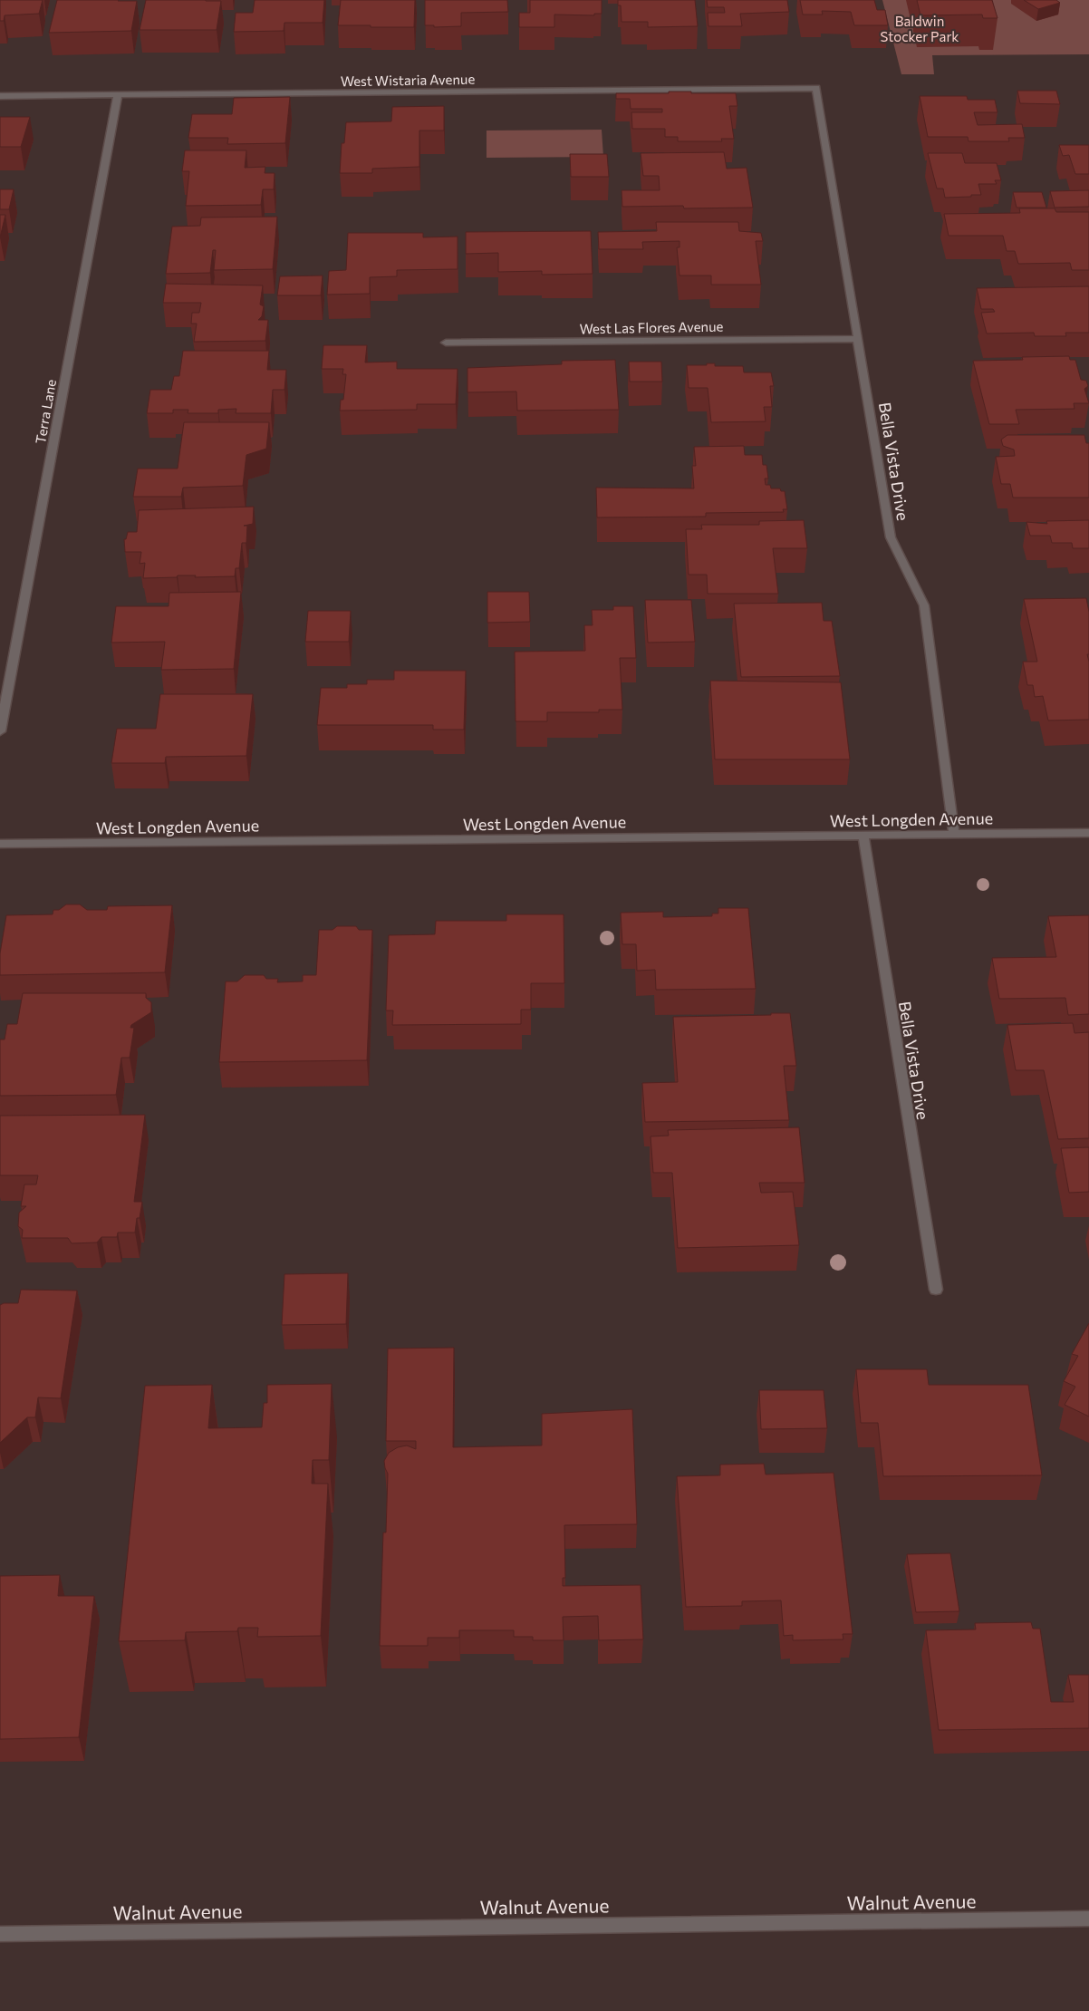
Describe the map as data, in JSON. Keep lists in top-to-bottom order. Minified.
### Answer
{"streets":{"street":["West Wistaria Avenue","West Las Flores Avenue","Terra Lane","Bella Vista Drive","West Longden Avenue","Walnut Avenue"]},"crossings":[["West Wistaria Avenue","Terra Lane"],["West Wistaria Avenue","Bella Vista Drive"],["West Las Flores Avenue","Bella Vista Drive"],["Bella Vista Drive","West Longden Avenue"]],"parks":["Baldwin Stocker Park"]}
